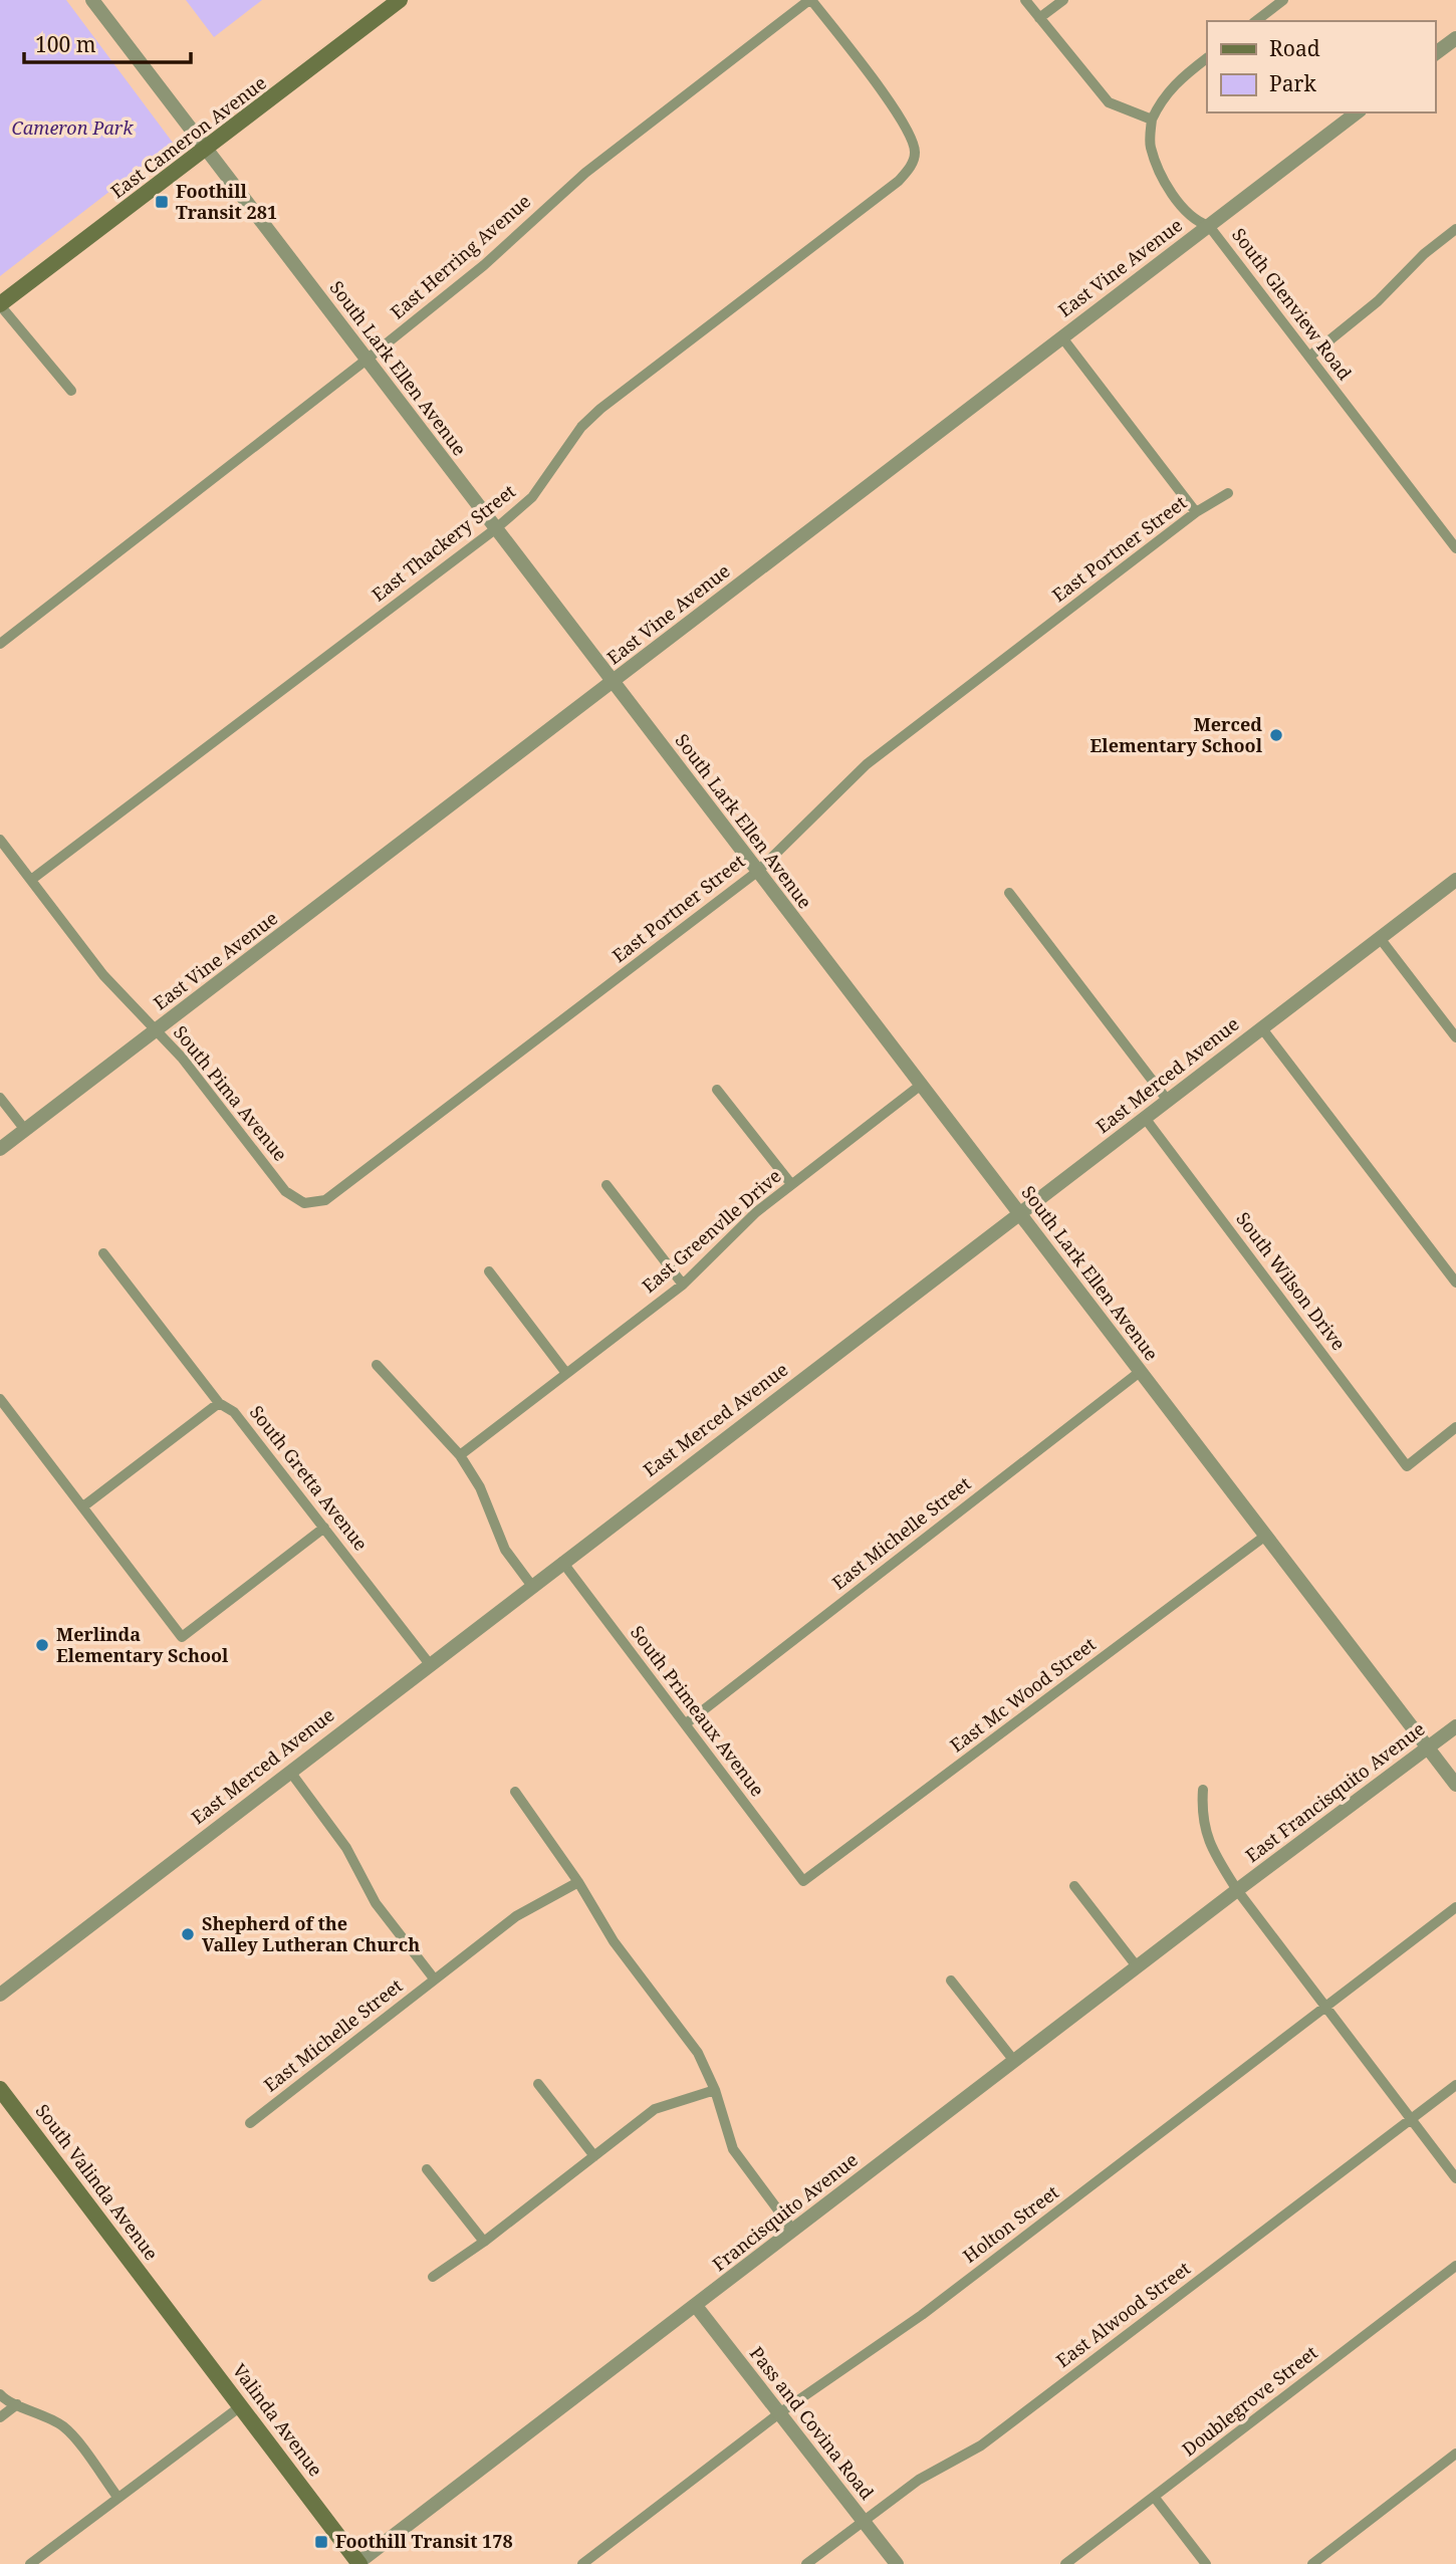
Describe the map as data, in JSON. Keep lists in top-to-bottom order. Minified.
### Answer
{"streets":{"main road":["East Cameron Avenue","South Valinda Avenue","Valinda Avenue"],"street":["East Herring Avenue","East Vine Avenue","South Glenview Road","South Lark Ellen Avenue","East Thackery Street","East Portner Street","East Merced Avenue","South Pima Avenue","East Greenvlle Drive","South Wilson Drive","South Gretta Avenue","East Michelle Street","East Mc Wood Street","South Primeaux Avenue","East Francisquito Avenue","Francisquito Avenue","Holton Street","East Alwood Street","Doublegrove Street","Pass and Covina Road"]},"crossings":[["East Cameron Avenue","South Lark Ellen Avenue"],["East Herring Avenue","South Lark Ellen Avenue"],["East Herring Avenue","East Thackery Street"],["East Vine Avenue","South Glenview Road"],["East Vine Avenue","South Lark Ellen Avenue"],["East Vine Avenue","South Pima Avenue"],["South Lark Ellen Avenue","East Thackery Street"],["South Lark Ellen Avenue","East Portner Street"],["South Lark Ellen Avenue","East Merced Avenue"],["South Lark Ellen Avenue","East Greenvlle Drive"],["South Lark Ellen Avenue","East Michelle Street"],["South Lark Ellen Avenue","East Mc Wood Street"],["South Lark Ellen Avenue","East Francisquito Avenue"],["East Thackery Street","South Pima Avenue"],["East Portner Street","South Pima Avenue"],["East Merced Avenue","South Wilson Drive"],["East Merced Avenue","South Gretta Avenue"],["East Merced Avenue","South Primeaux Avenue"],["East Michelle Street","South Primeaux Avenue"],["East Mc Wood Street","South Primeaux Avenue"],["East Francisquito Avenue","Francisquito Avenue"],["South Valinda Avenue","Valinda Avenue"],["Francisquito Avenue","Valinda Avenue"],["Francisquito Avenue","Pass and Covina Road"],["Holton Street","Pass and Covina Road"],["East Alwood Street","Pass and Covina Road"]],"parks":["Cameron Park"],"places":{"transit":["Foothill Transit 281","Foothill Transit 178"],"other":["Merced Elementary School","Merlinda Elementary School","Shepherd of the Valley Lutheran Church"]},"legend":["Road","Park"],"scale_bar":"100 m"}
